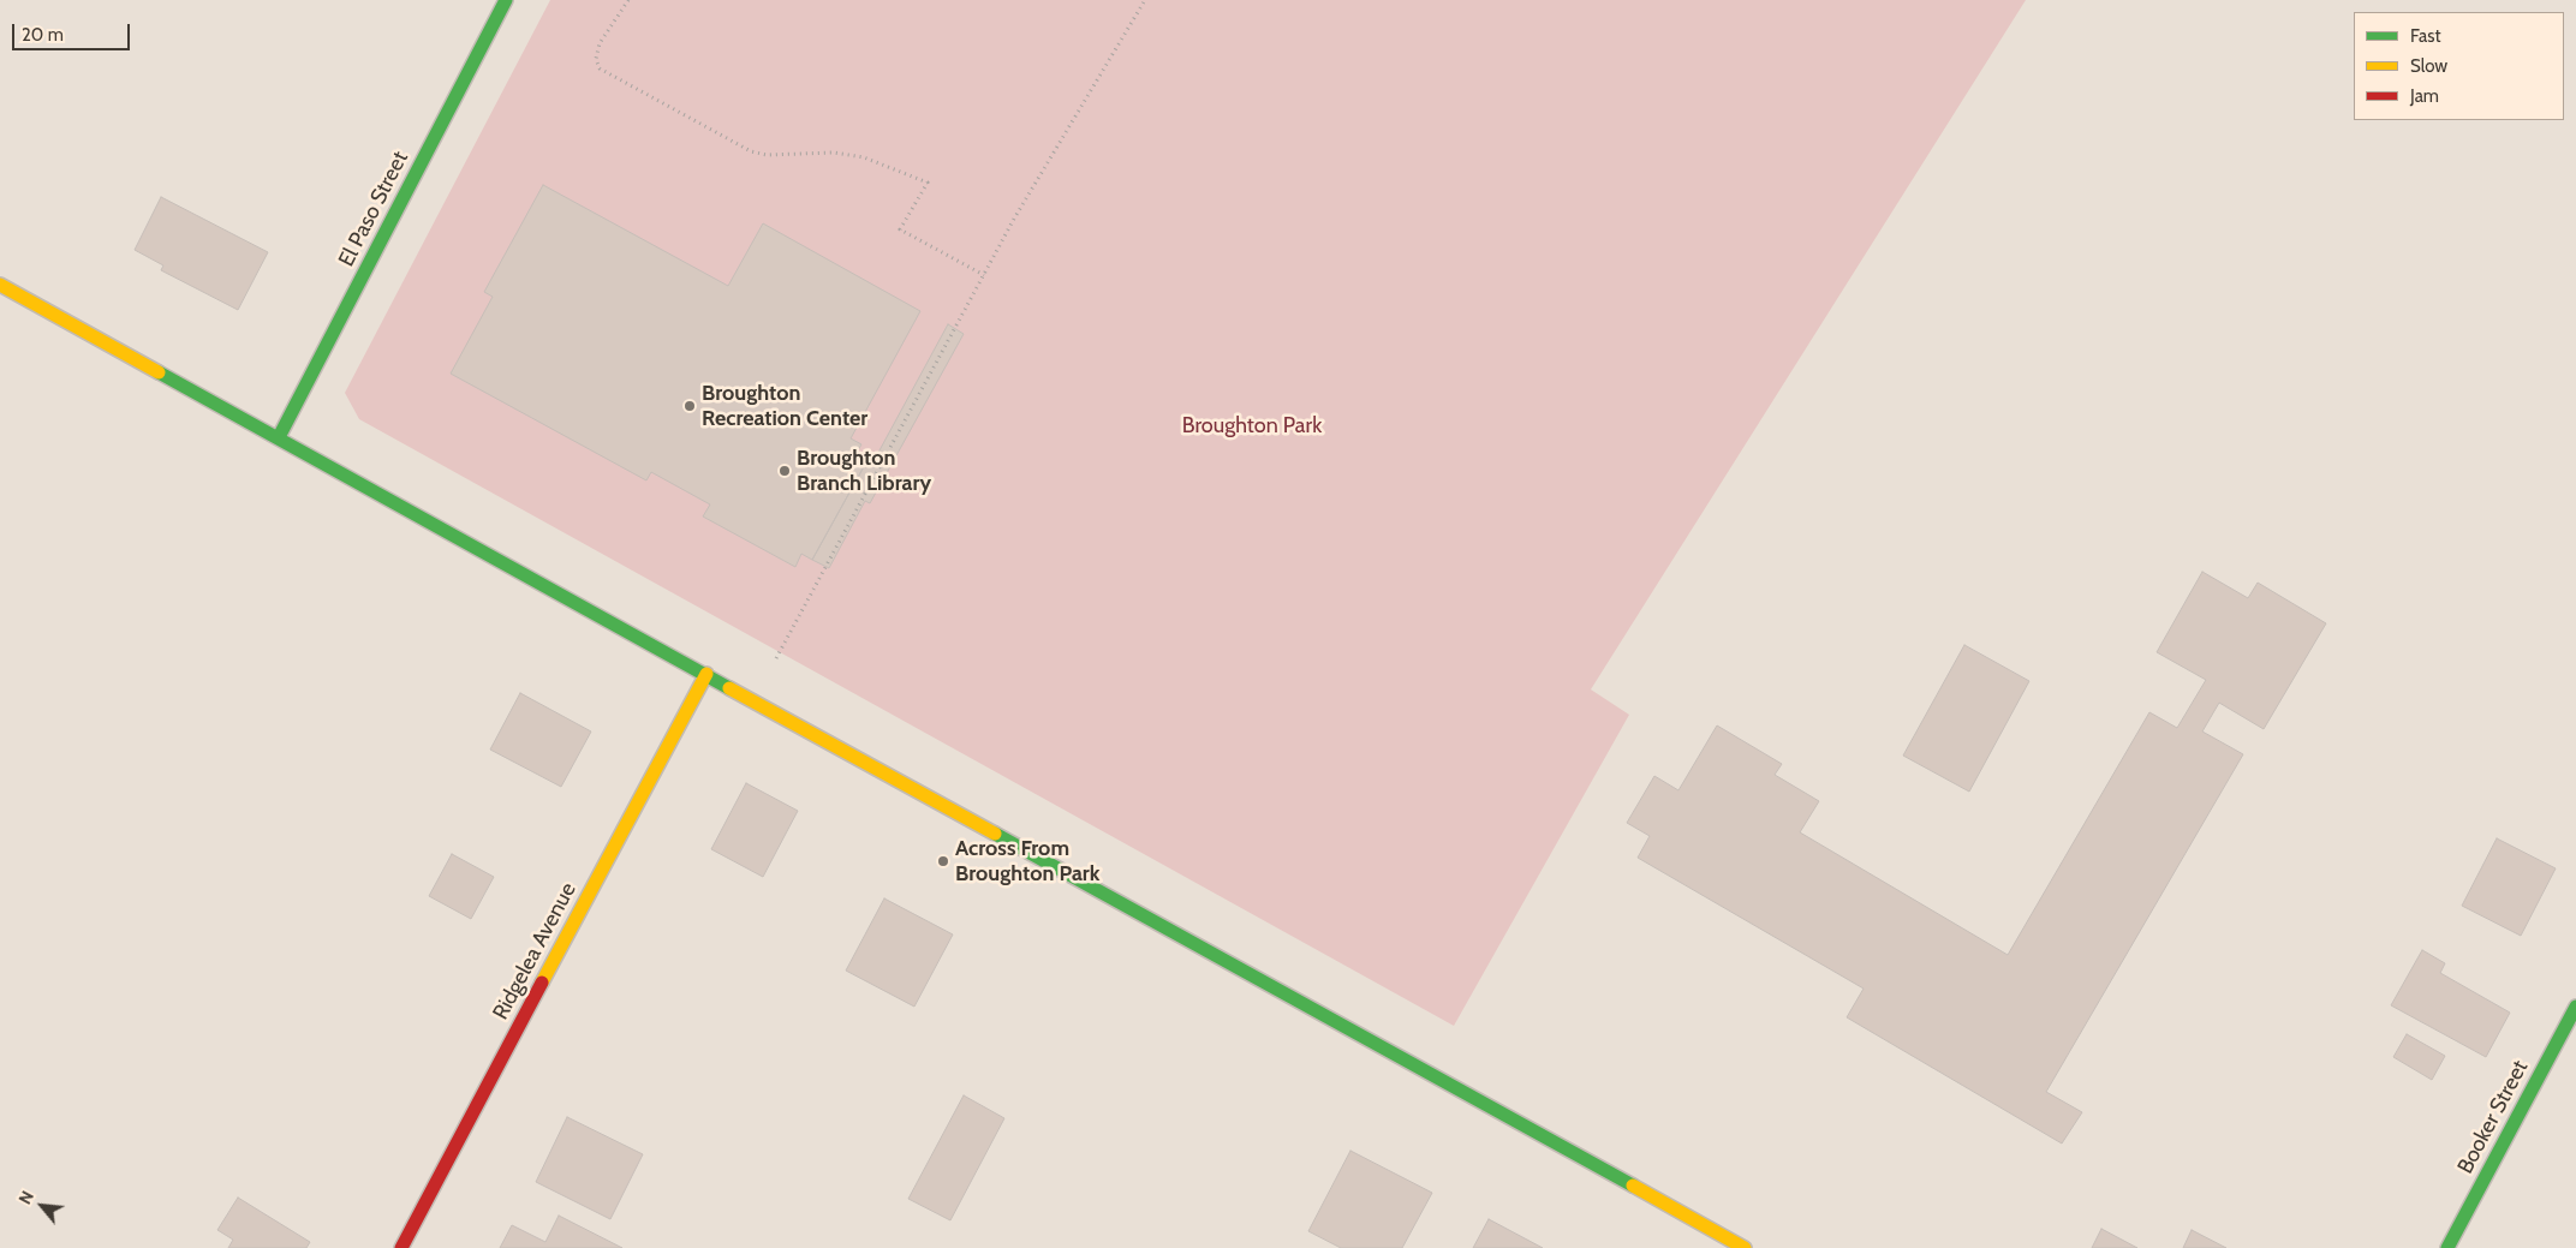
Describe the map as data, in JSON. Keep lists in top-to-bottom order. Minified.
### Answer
{"streets":{"street":["El Paso Street","Ridgelea Avenue","Booker Street"]},"parks":["Broughton Park"],"places":["Broughton Recreation Center","Broughton Branch Library","Across From Broughton Park"],"legend":["Fast","Slow","Jam"],"scale_bar":"20 m","north":"top left"}
